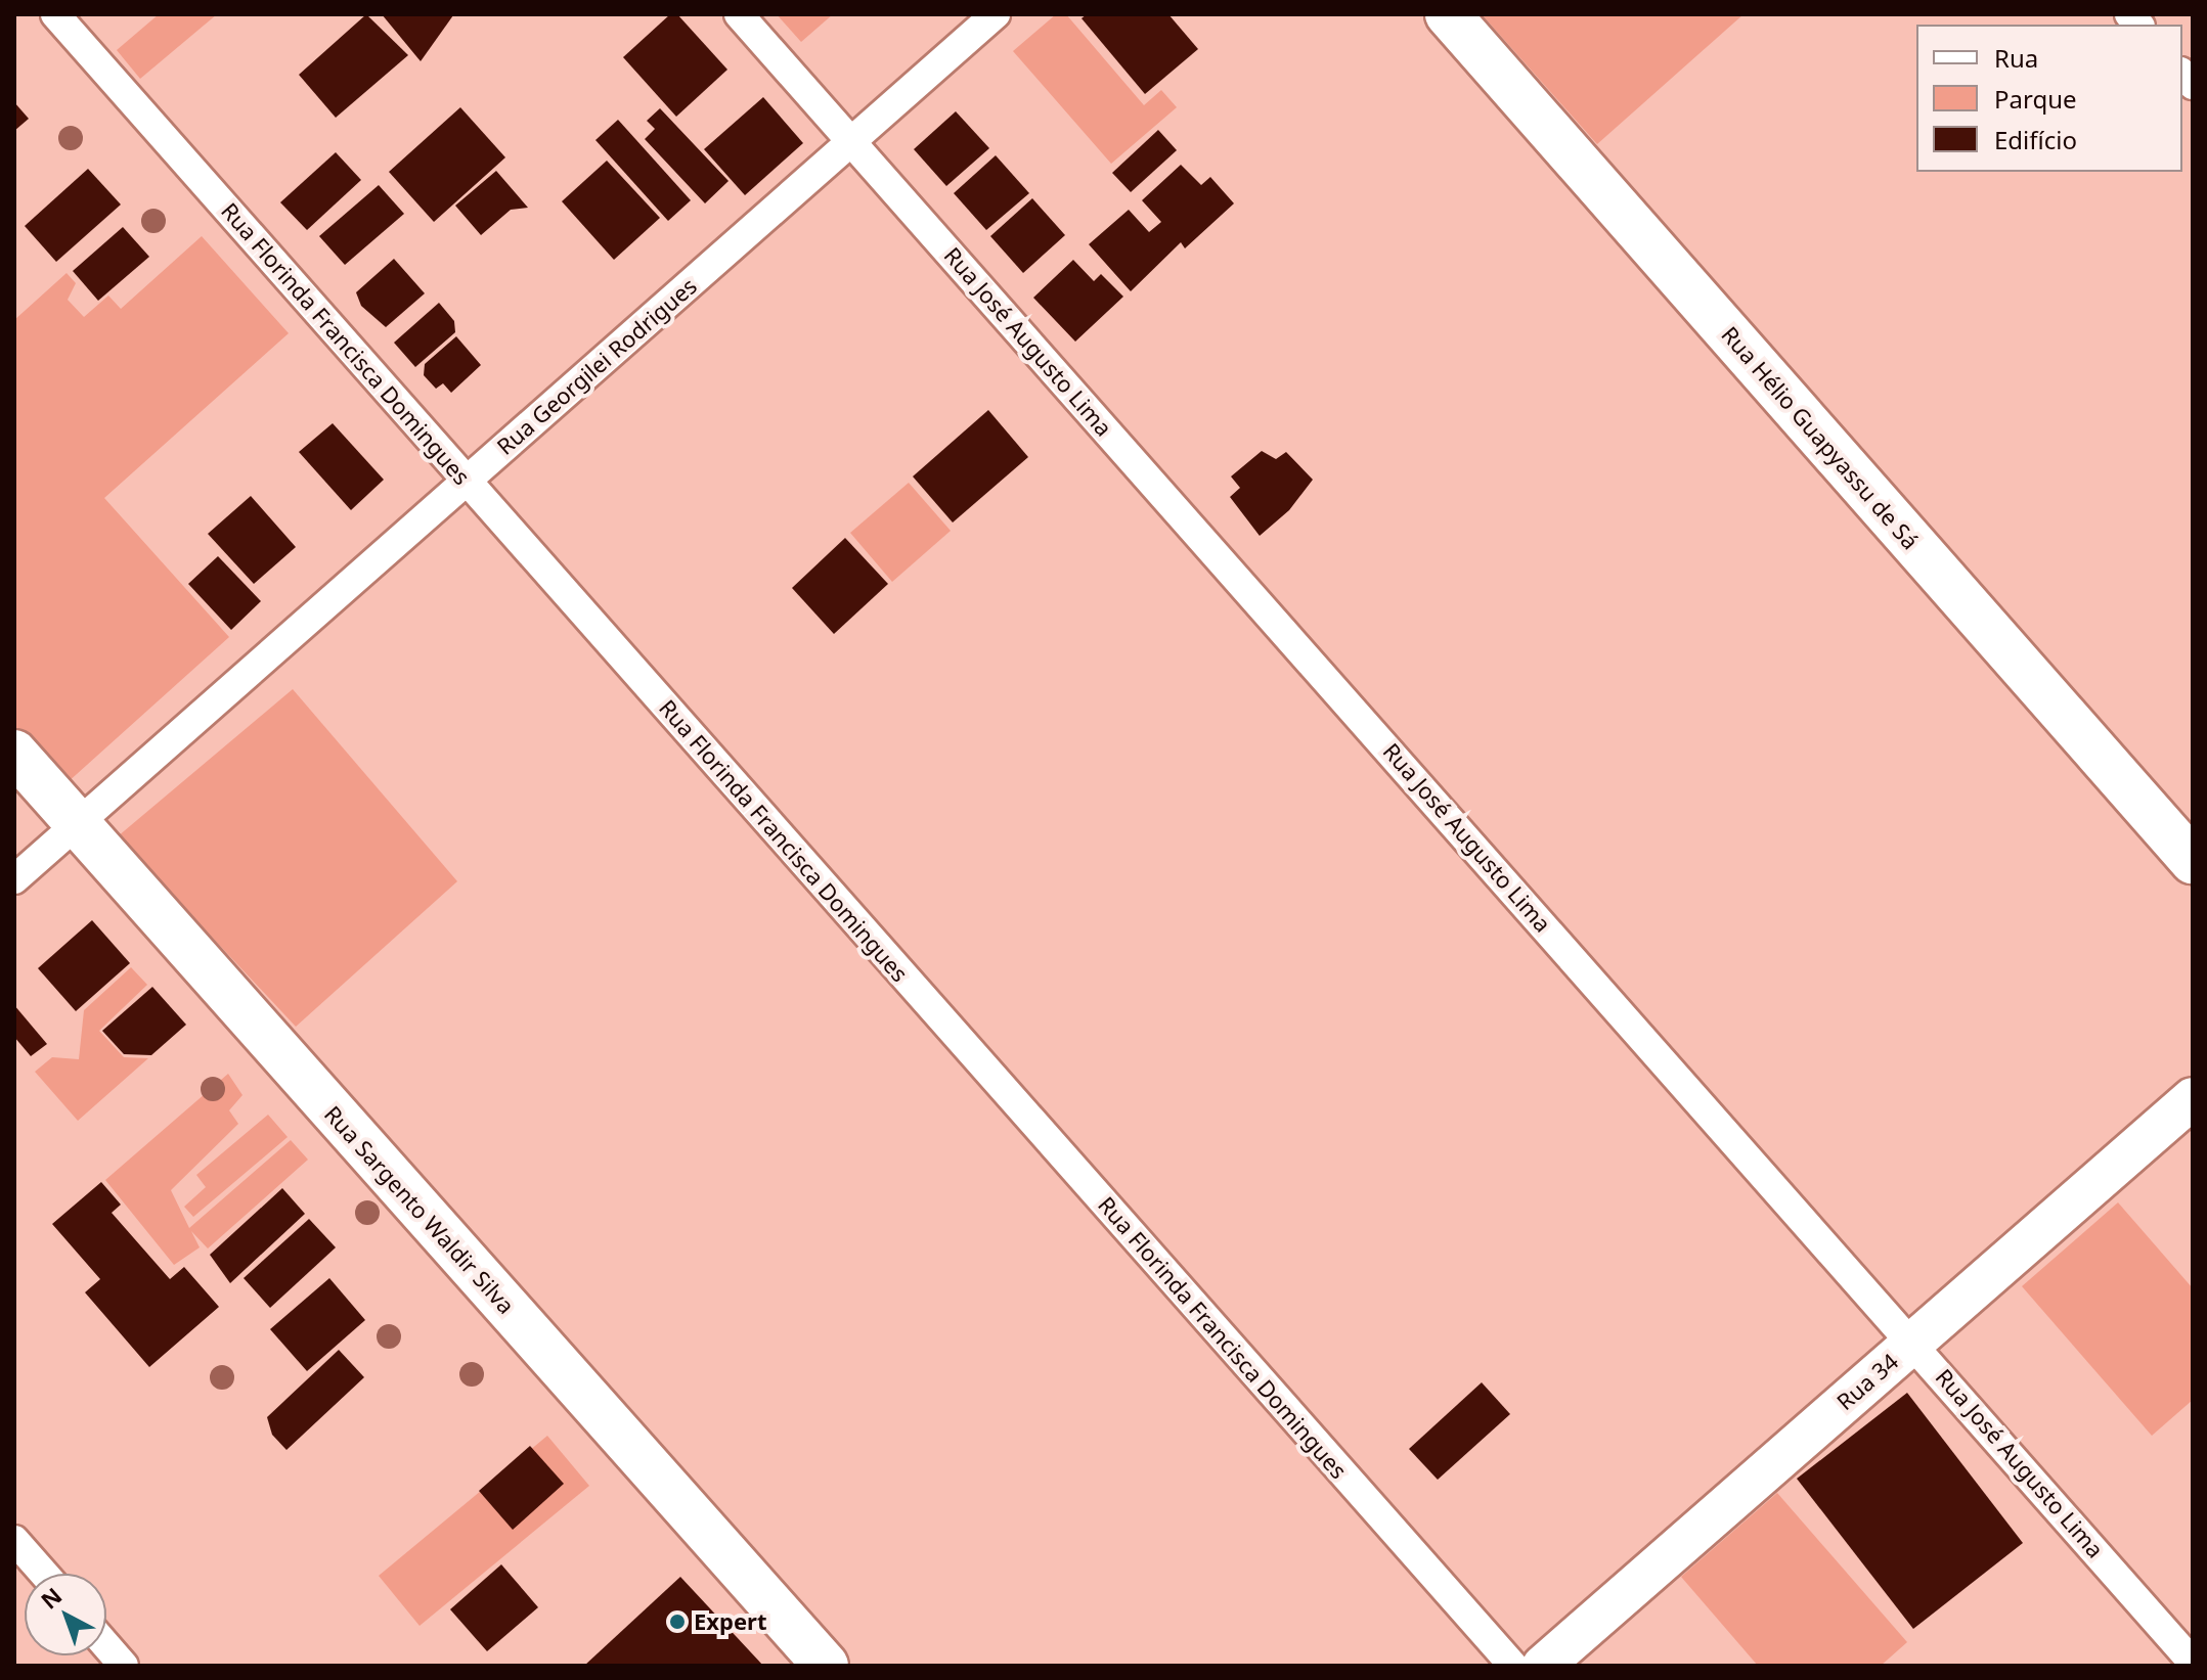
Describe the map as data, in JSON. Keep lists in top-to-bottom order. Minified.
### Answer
{"streets":{"main road":["Rua Hélio Guapyassu de Sá","Rua Sargento Waldir Silva"],"street":["Rua José Augusto Lima","Rua Florinda Francisca Domingues","Rua Georgilei Rodrigues","Rua 34"]},"crossings":[["Rua José Augusto Lima","Rua Georgilei Rodrigues"],["Rua José Augusto Lima","Rua 34"],["Rua Florinda Francisca Domingues","Rua Georgilei Rodrigues"],["Rua Georgilei Rodrigues","Rua Sargento Waldir Silva"]],"places":["Expert"],"legend":["Rua","Parque","Edifício"],"north":"top left"}
